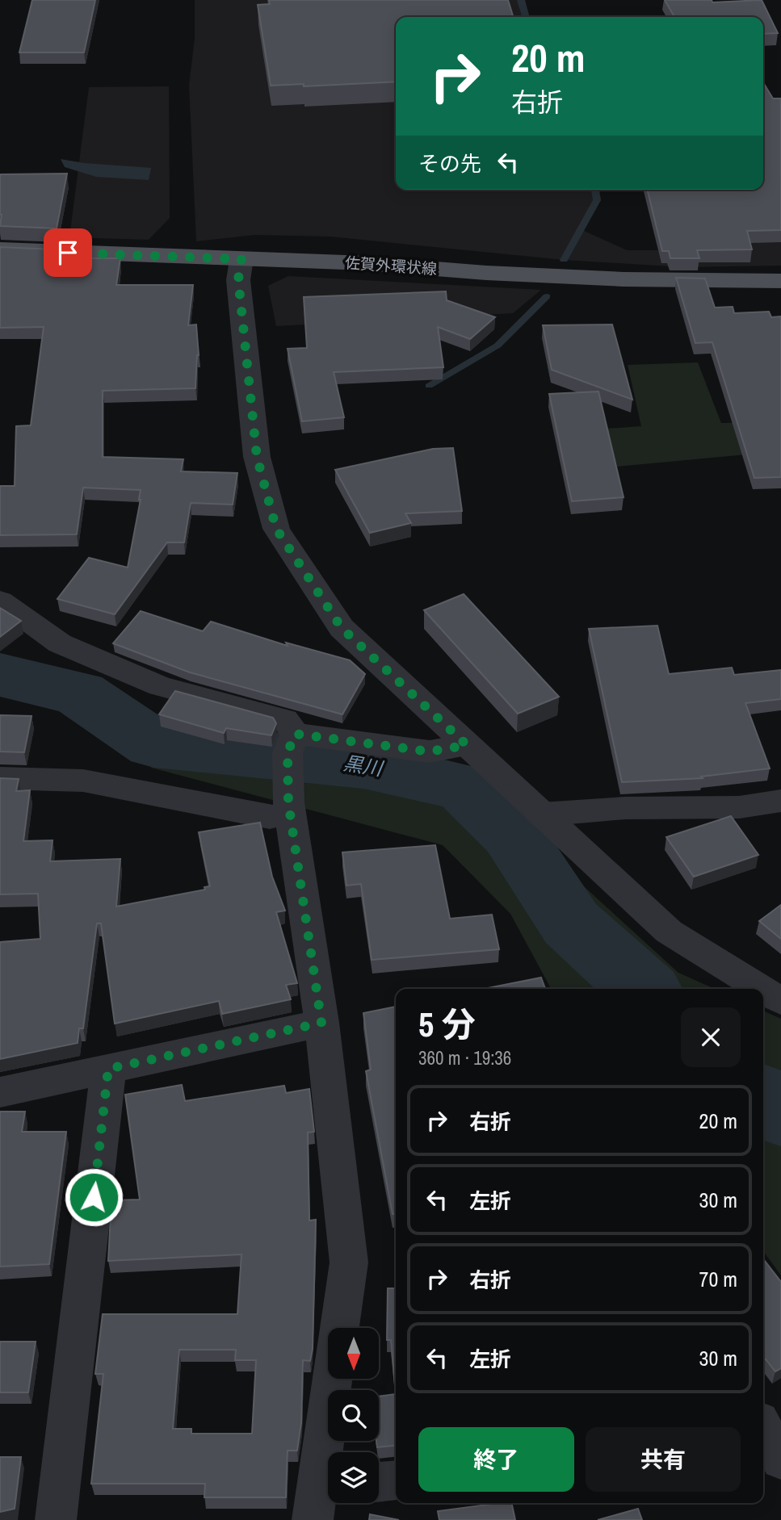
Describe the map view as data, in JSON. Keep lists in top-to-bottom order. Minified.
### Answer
{"streets":{"main road":["佐賀外環状線"]},"water":["黒川"],"north":"bottom","page":{"turn":["20 m","右折"],"then":"その先","heading":["5 分","360 m · 19:36"],"list":[{"name":"右折","value":"20 m"},{"name":"左折","value":"30 m"},{"name":"右折","value":"70 m"},{"name":"左折","value":"30 m"}],"buttons":["終了","共有"]}}
